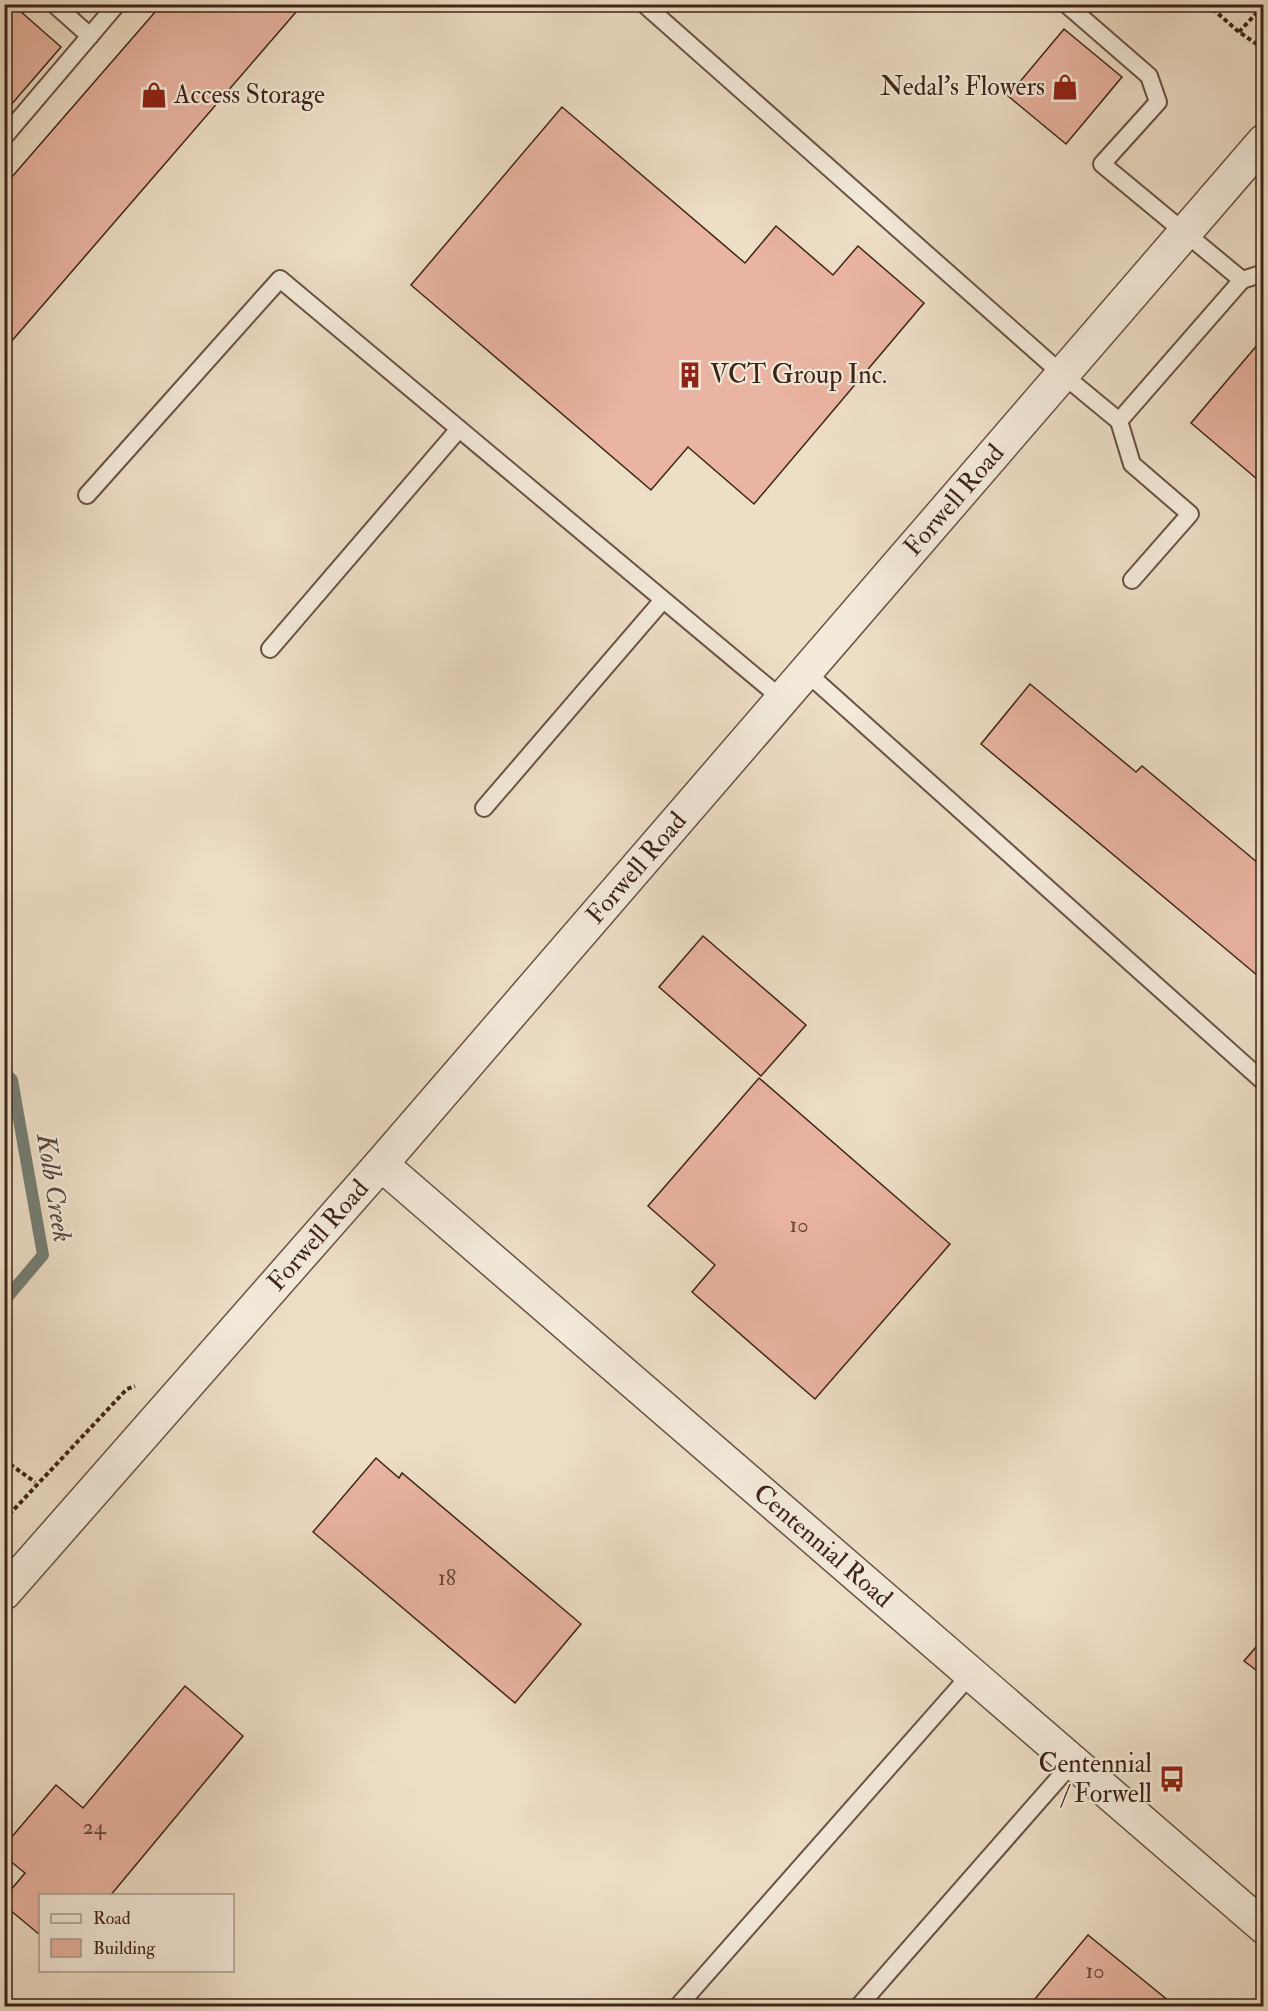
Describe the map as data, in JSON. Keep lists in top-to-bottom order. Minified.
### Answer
{"streets":{"street":["Forwell Road","Centennial Road"]},"crossings":[["Forwell Road","Centennial Road"]],"water":["Kolb Creek"],"places":{"shop":["Nedal’s Flowers","Access Storage"],"building":["VCT Group Inc."],"bus stop":["Centennial / Forwell"]},"house_numbers":["10","18","24","10"],"legend":["Road","Building"]}
